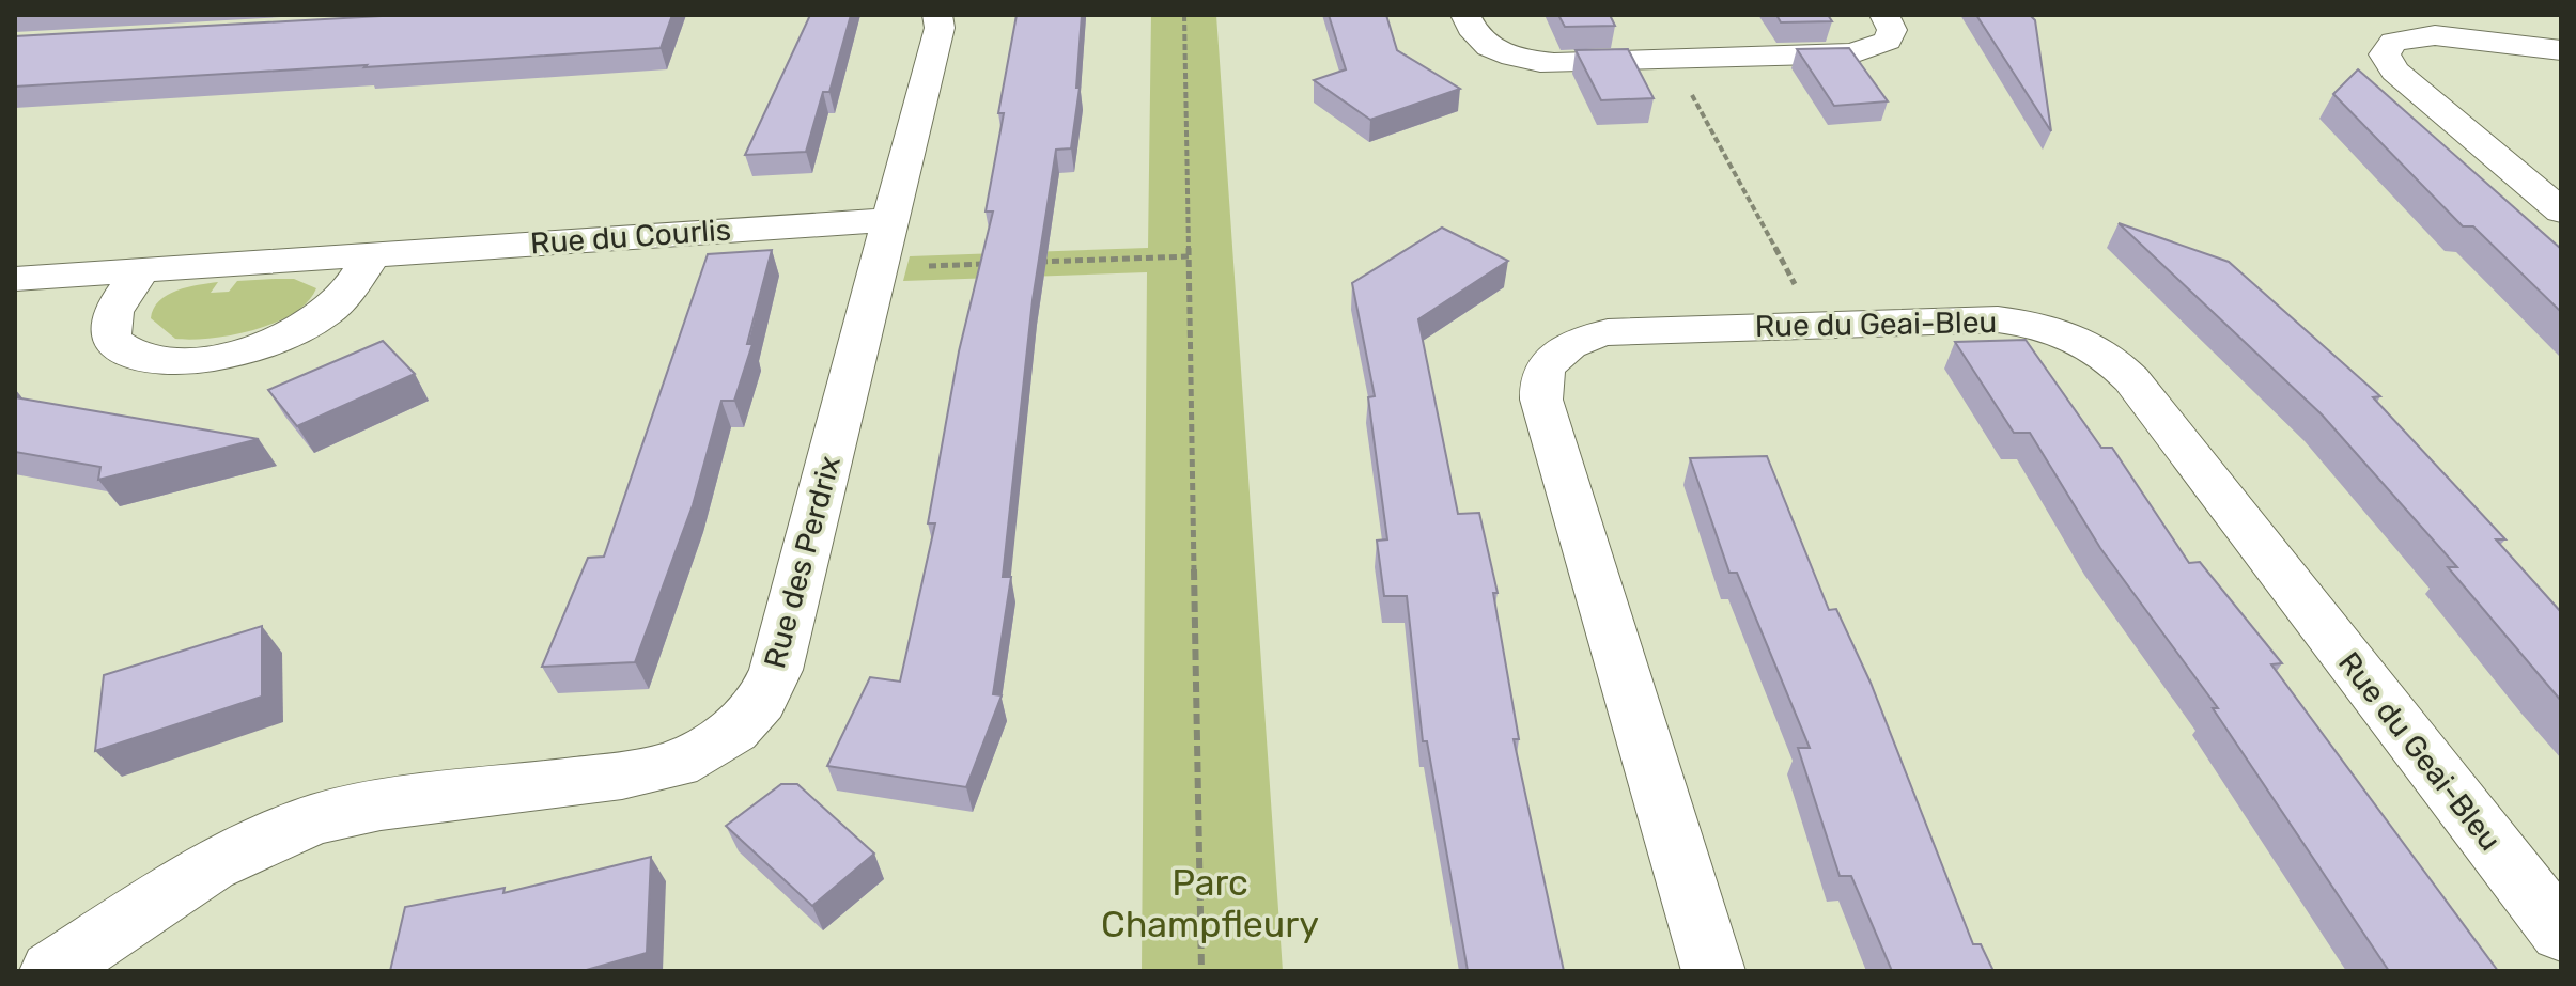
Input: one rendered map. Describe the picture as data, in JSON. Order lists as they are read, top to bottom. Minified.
{"streets":{"street":["Rue du Courlis","Rue du Geai-Bleu","Rue des Perdrix"]},"crossings":[["Rue du Courlis","Rue des Perdrix"]],"parks":["Parc Champfleury"]}
